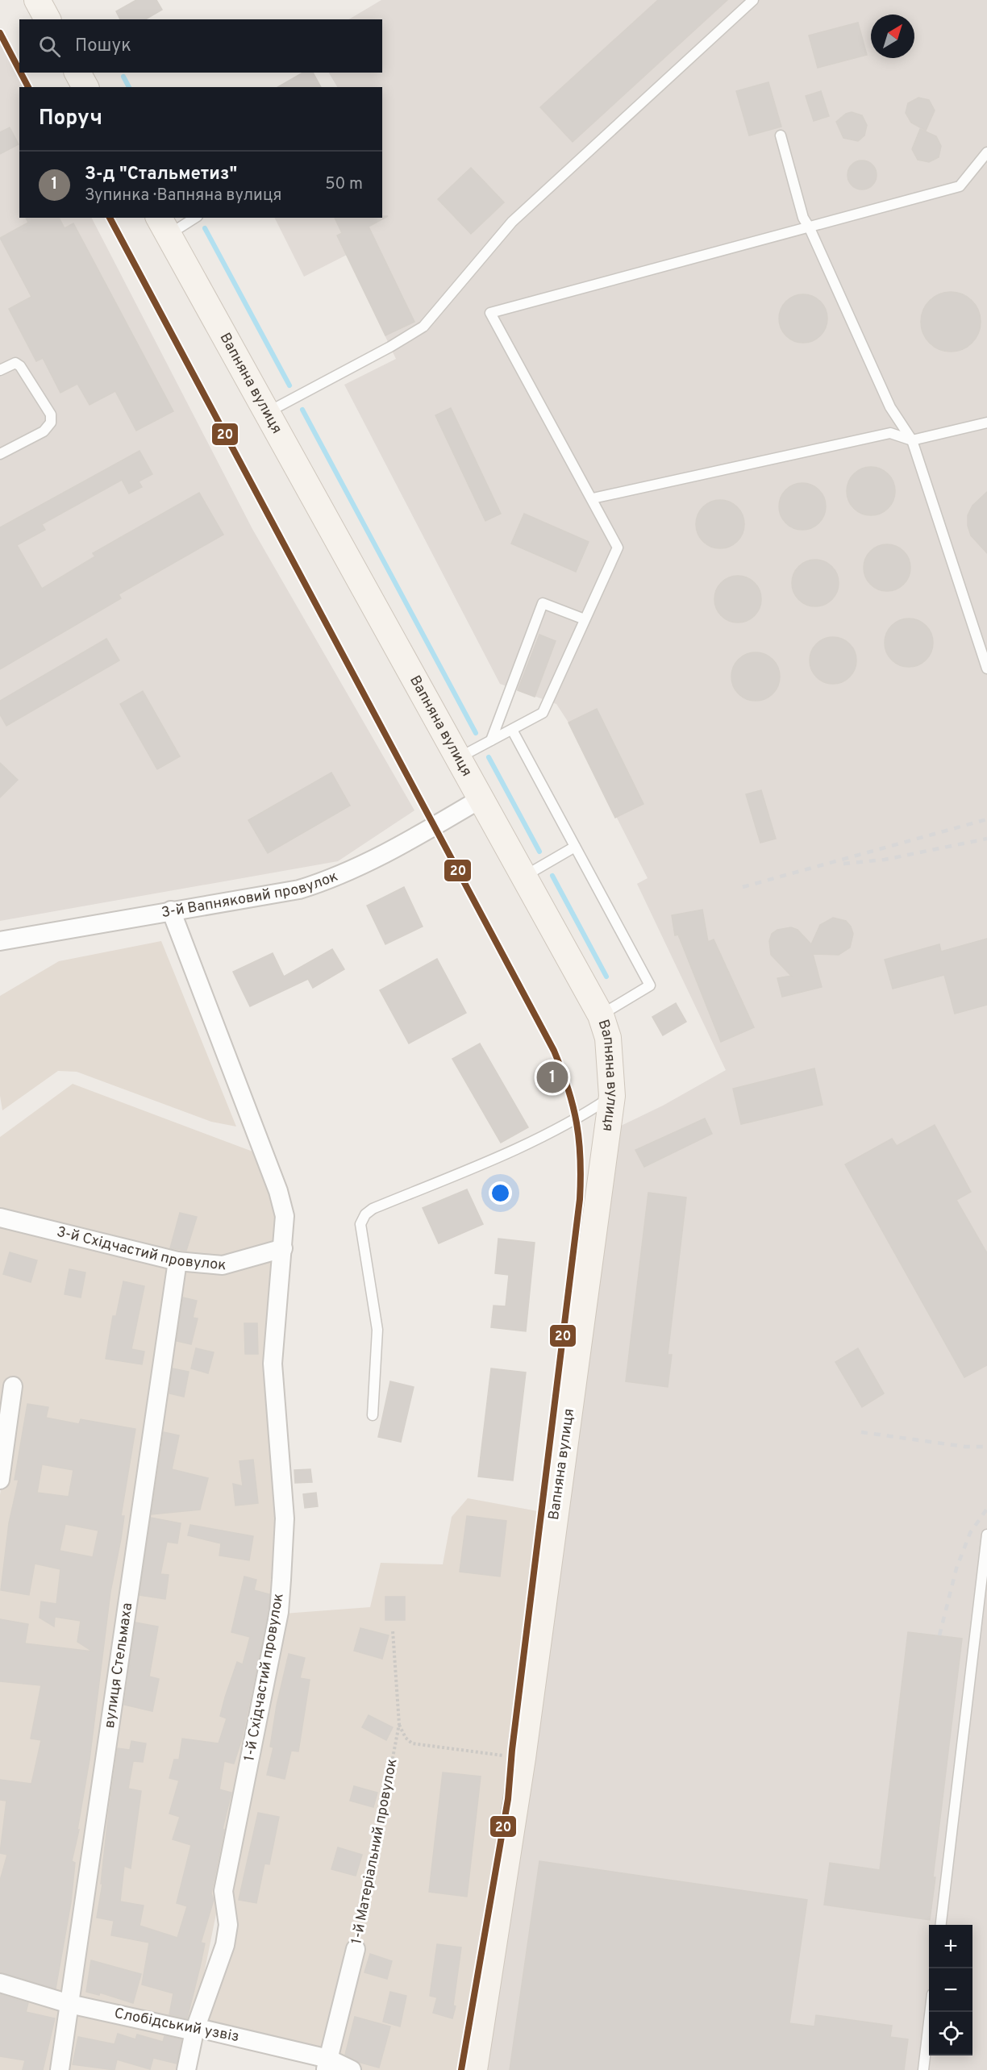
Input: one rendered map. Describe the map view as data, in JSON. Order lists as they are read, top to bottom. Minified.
{"streets":{"street":["Вапняна вулиця","3-й Вапняковий провулок","3-й Східчастий провулок","вулиця Стельмаха","1-й Східчастий провулок","1-й Матеріальний провулок","Слобідський узвіз"]},"crossings":[["Вапняна вулиця","3-й Вапняковий провулок"],["3-й Вапняковий провулок","1-й Східчастий провулок"],["3-й Східчастий провулок","вулиця Стельмаха"],["3-й Східчастий провулок","1-й Східчастий провулок"],["вулиця Стельмаха","Слобідський узвіз"],["1-й Східчастий провулок","Слобідський узвіз"],["1-й Матеріальний провулок","Слобідський узвіз"]],"lines":["transit line 20"],"north":"top right","page":{"search":"Пошук","heading":"Поруч","list":[{"mark":"1","name":"З-д \"Стальметиз\"","note":"Зупинка · Вапняна вулиця","value":"50 m"}],"pins":"1","map_buttons":["+","−"]}}
